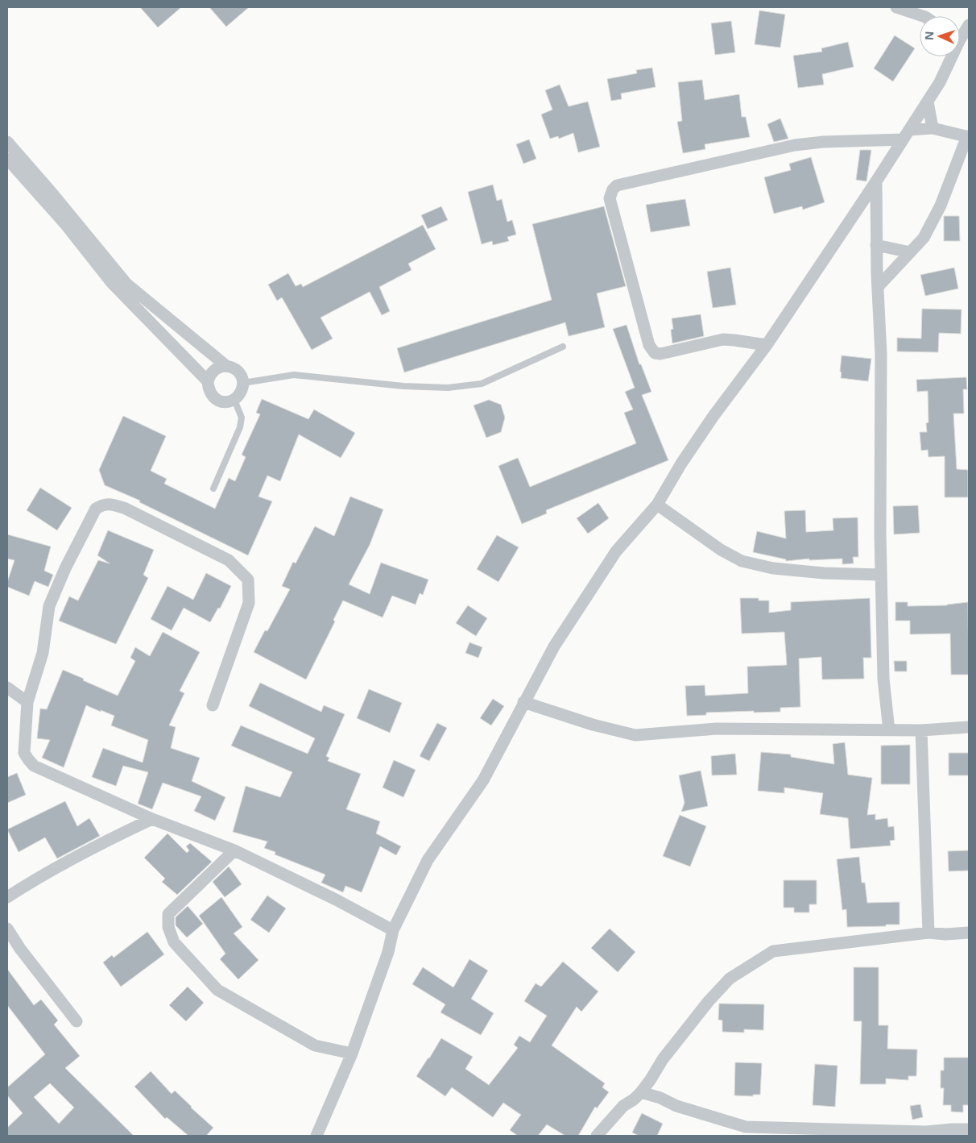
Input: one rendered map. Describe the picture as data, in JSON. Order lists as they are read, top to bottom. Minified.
{"north":"left"}
